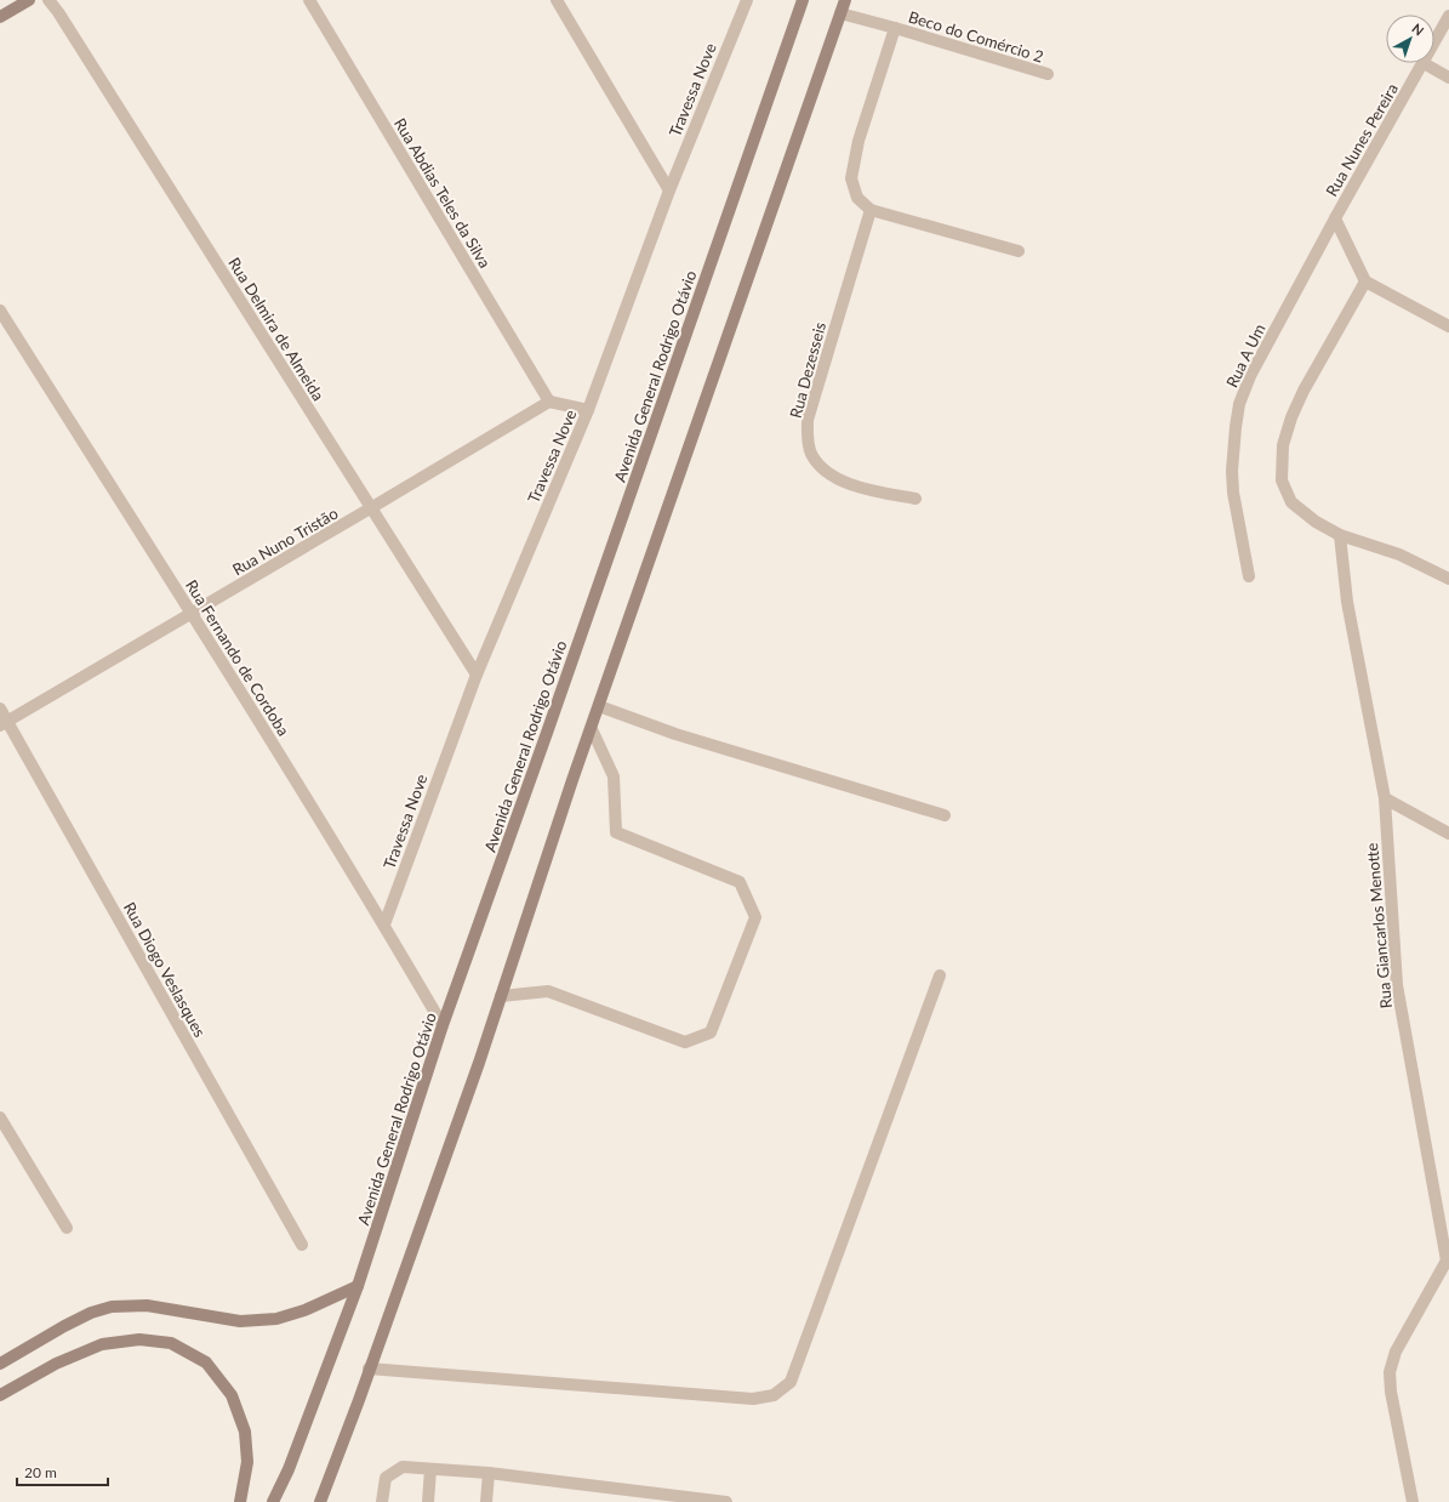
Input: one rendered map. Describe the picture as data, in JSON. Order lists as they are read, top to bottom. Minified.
{"streets":{"main road":["Avenida General Rodrigo Otávio"],"street":["Beco do Comércio 2","Travessa Nove","Rua Nunes Pereira","Rua Abdias Teles da Silva","Rua Delmira de Almeida","Rua A Um","Rua Dezesseis","Rua Nuno Tristão","Rua Fernando de Cordoba","Rua Giancarlos Menotte","Rua Diogo Veslasques"]},"crossings":[["Travessa Nove","Rua Delmira de Almeida"],["Travessa Nove","Rua Fernando de Cordoba"],["Rua Nunes Pereira","Rua A Um"],["Rua Abdias Teles da Silva","Rua Nuno Tristão"],["Rua Delmira de Almeida","Rua Nuno Tristão"],["Avenida General Rodrigo Otávio","Rua Fernando de Cordoba"],["Rua Nuno Tristão","Rua Fernando de Cordoba"],["Rua Nuno Tristão","Rua Diogo Veslasques"]],"scale_bar":"20 m","north":"top right"}
